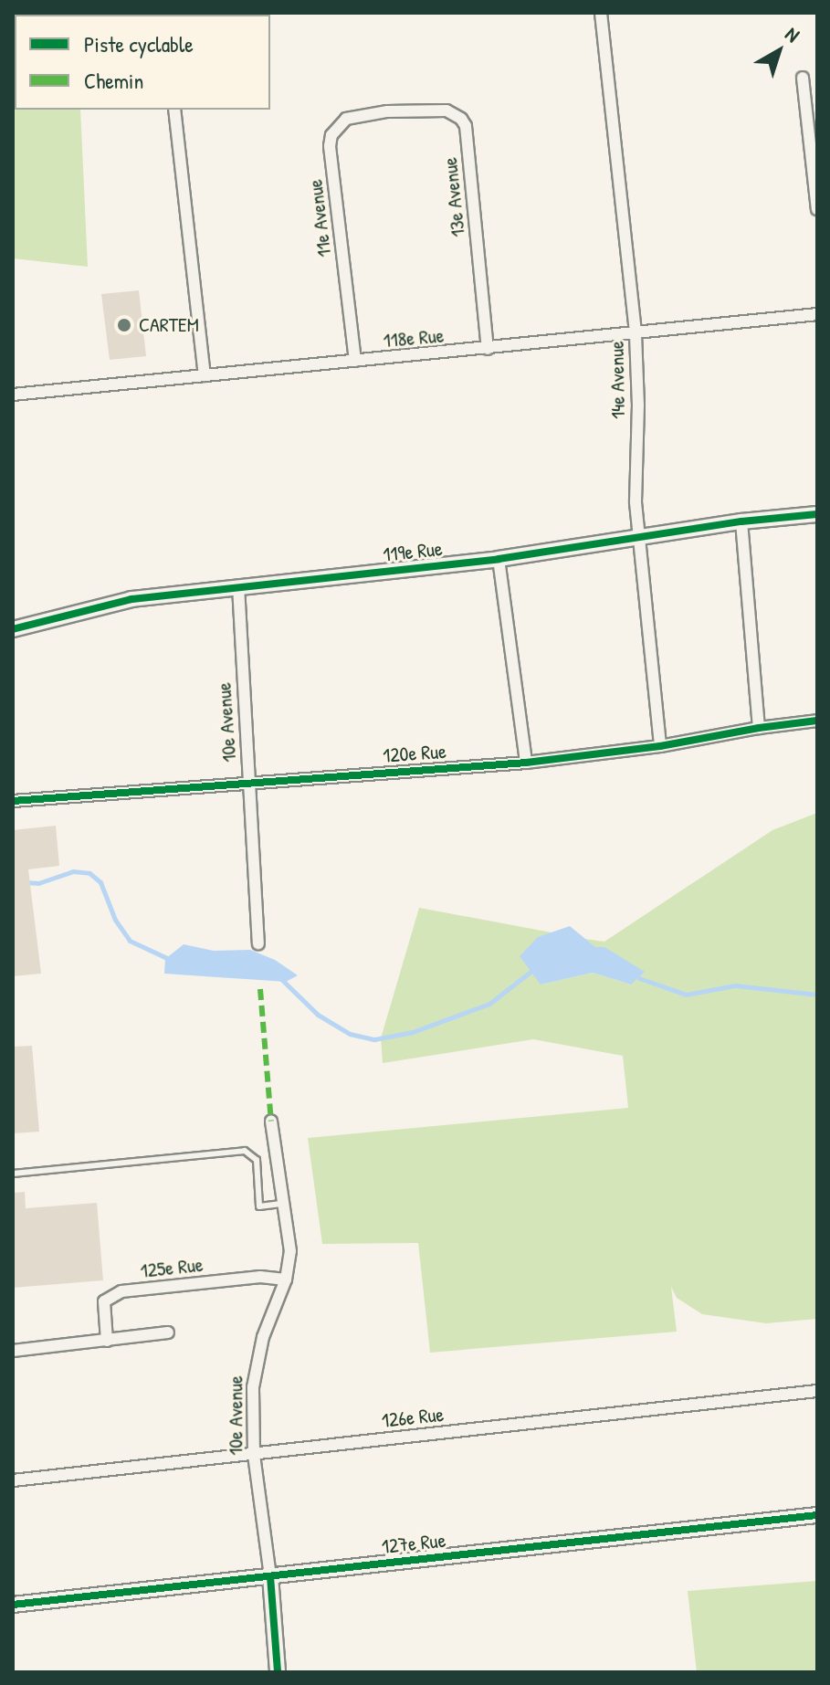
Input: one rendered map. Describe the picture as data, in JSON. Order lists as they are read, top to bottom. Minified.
{"streets":{"street":["13e Avenue","11e Avenue","118e Rue","14e Avenue","119e Rue","10e Avenue","120e Rue","125e Rue","126e Rue","127e Rue"]},"crossings":[["13e Avenue","11e Avenue"],["13e Avenue","118e Rue"],["11e Avenue","118e Rue"],["118e Rue","14e Avenue"],["14e Avenue","119e Rue"],["14e Avenue","120e Rue"],["119e Rue","10e Avenue"],["10e Avenue","120e Rue"],["10e Avenue","125e Rue"],["10e Avenue","126e Rue"],["10e Avenue","127e Rue"]],"places":["CARTEM"],"legend":["Piste cyclable","Chemin"],"north":"top right"}
